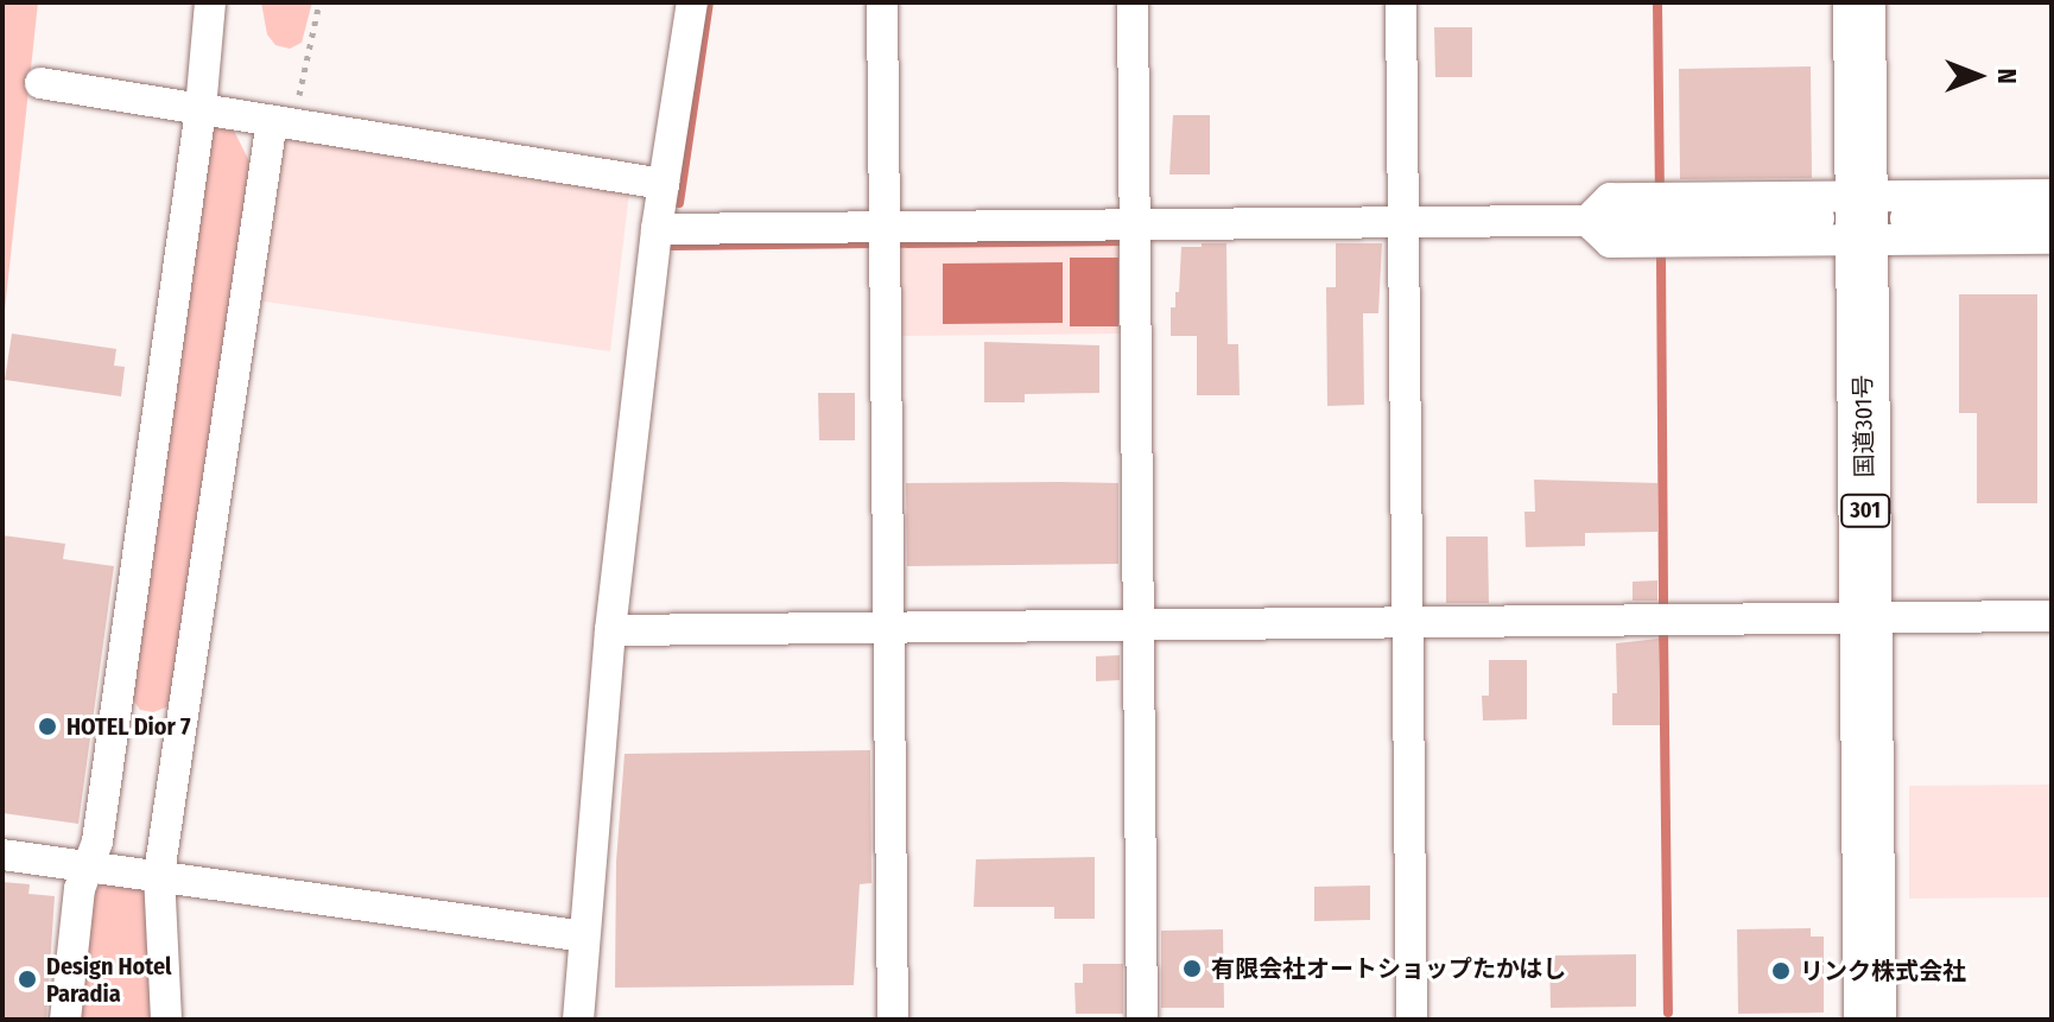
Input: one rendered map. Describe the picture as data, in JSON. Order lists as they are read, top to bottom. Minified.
{"streets":{"highway":["国道301号","301"]},"places":["HOTEL Dior 7","有限会社オートショップたかはし","リンク株式会社","Design Hotel Paradia"],"north":"right"}
